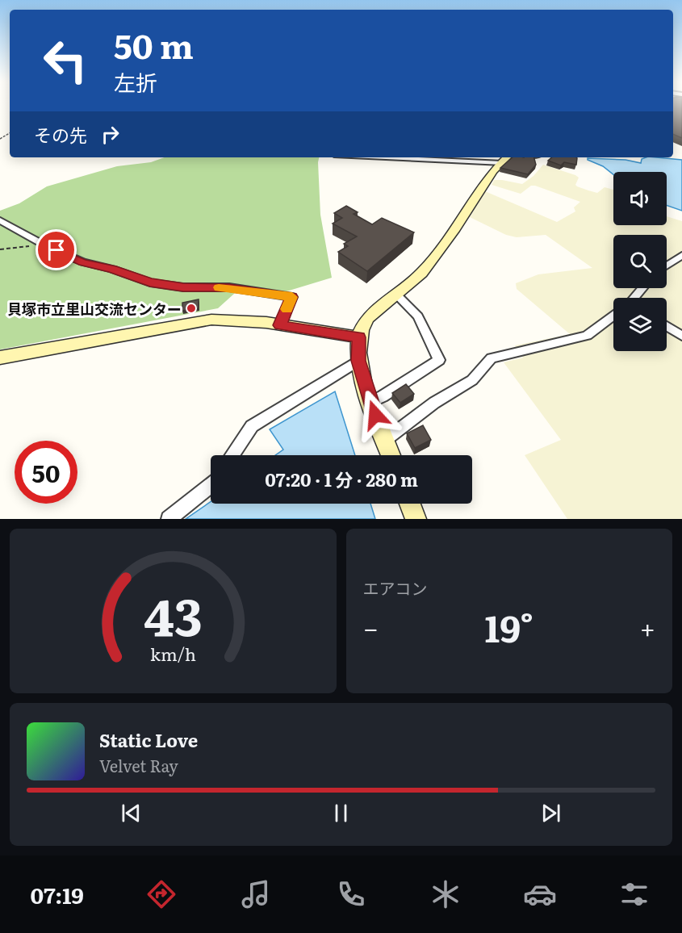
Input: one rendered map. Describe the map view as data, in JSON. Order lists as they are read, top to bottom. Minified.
{"places":["貝塚市立里山交流センター"],"page":{"turn":["50 m","左折"],"then":"その先","limit":"50","trip":"07:20 · 1 分 · 280 m","tile":"エアコン","heat":["−","19°","+"],"song":["Static Love","Velvet Ray"],"tabs":"07:19","gauge":["43","km/h"]}}
